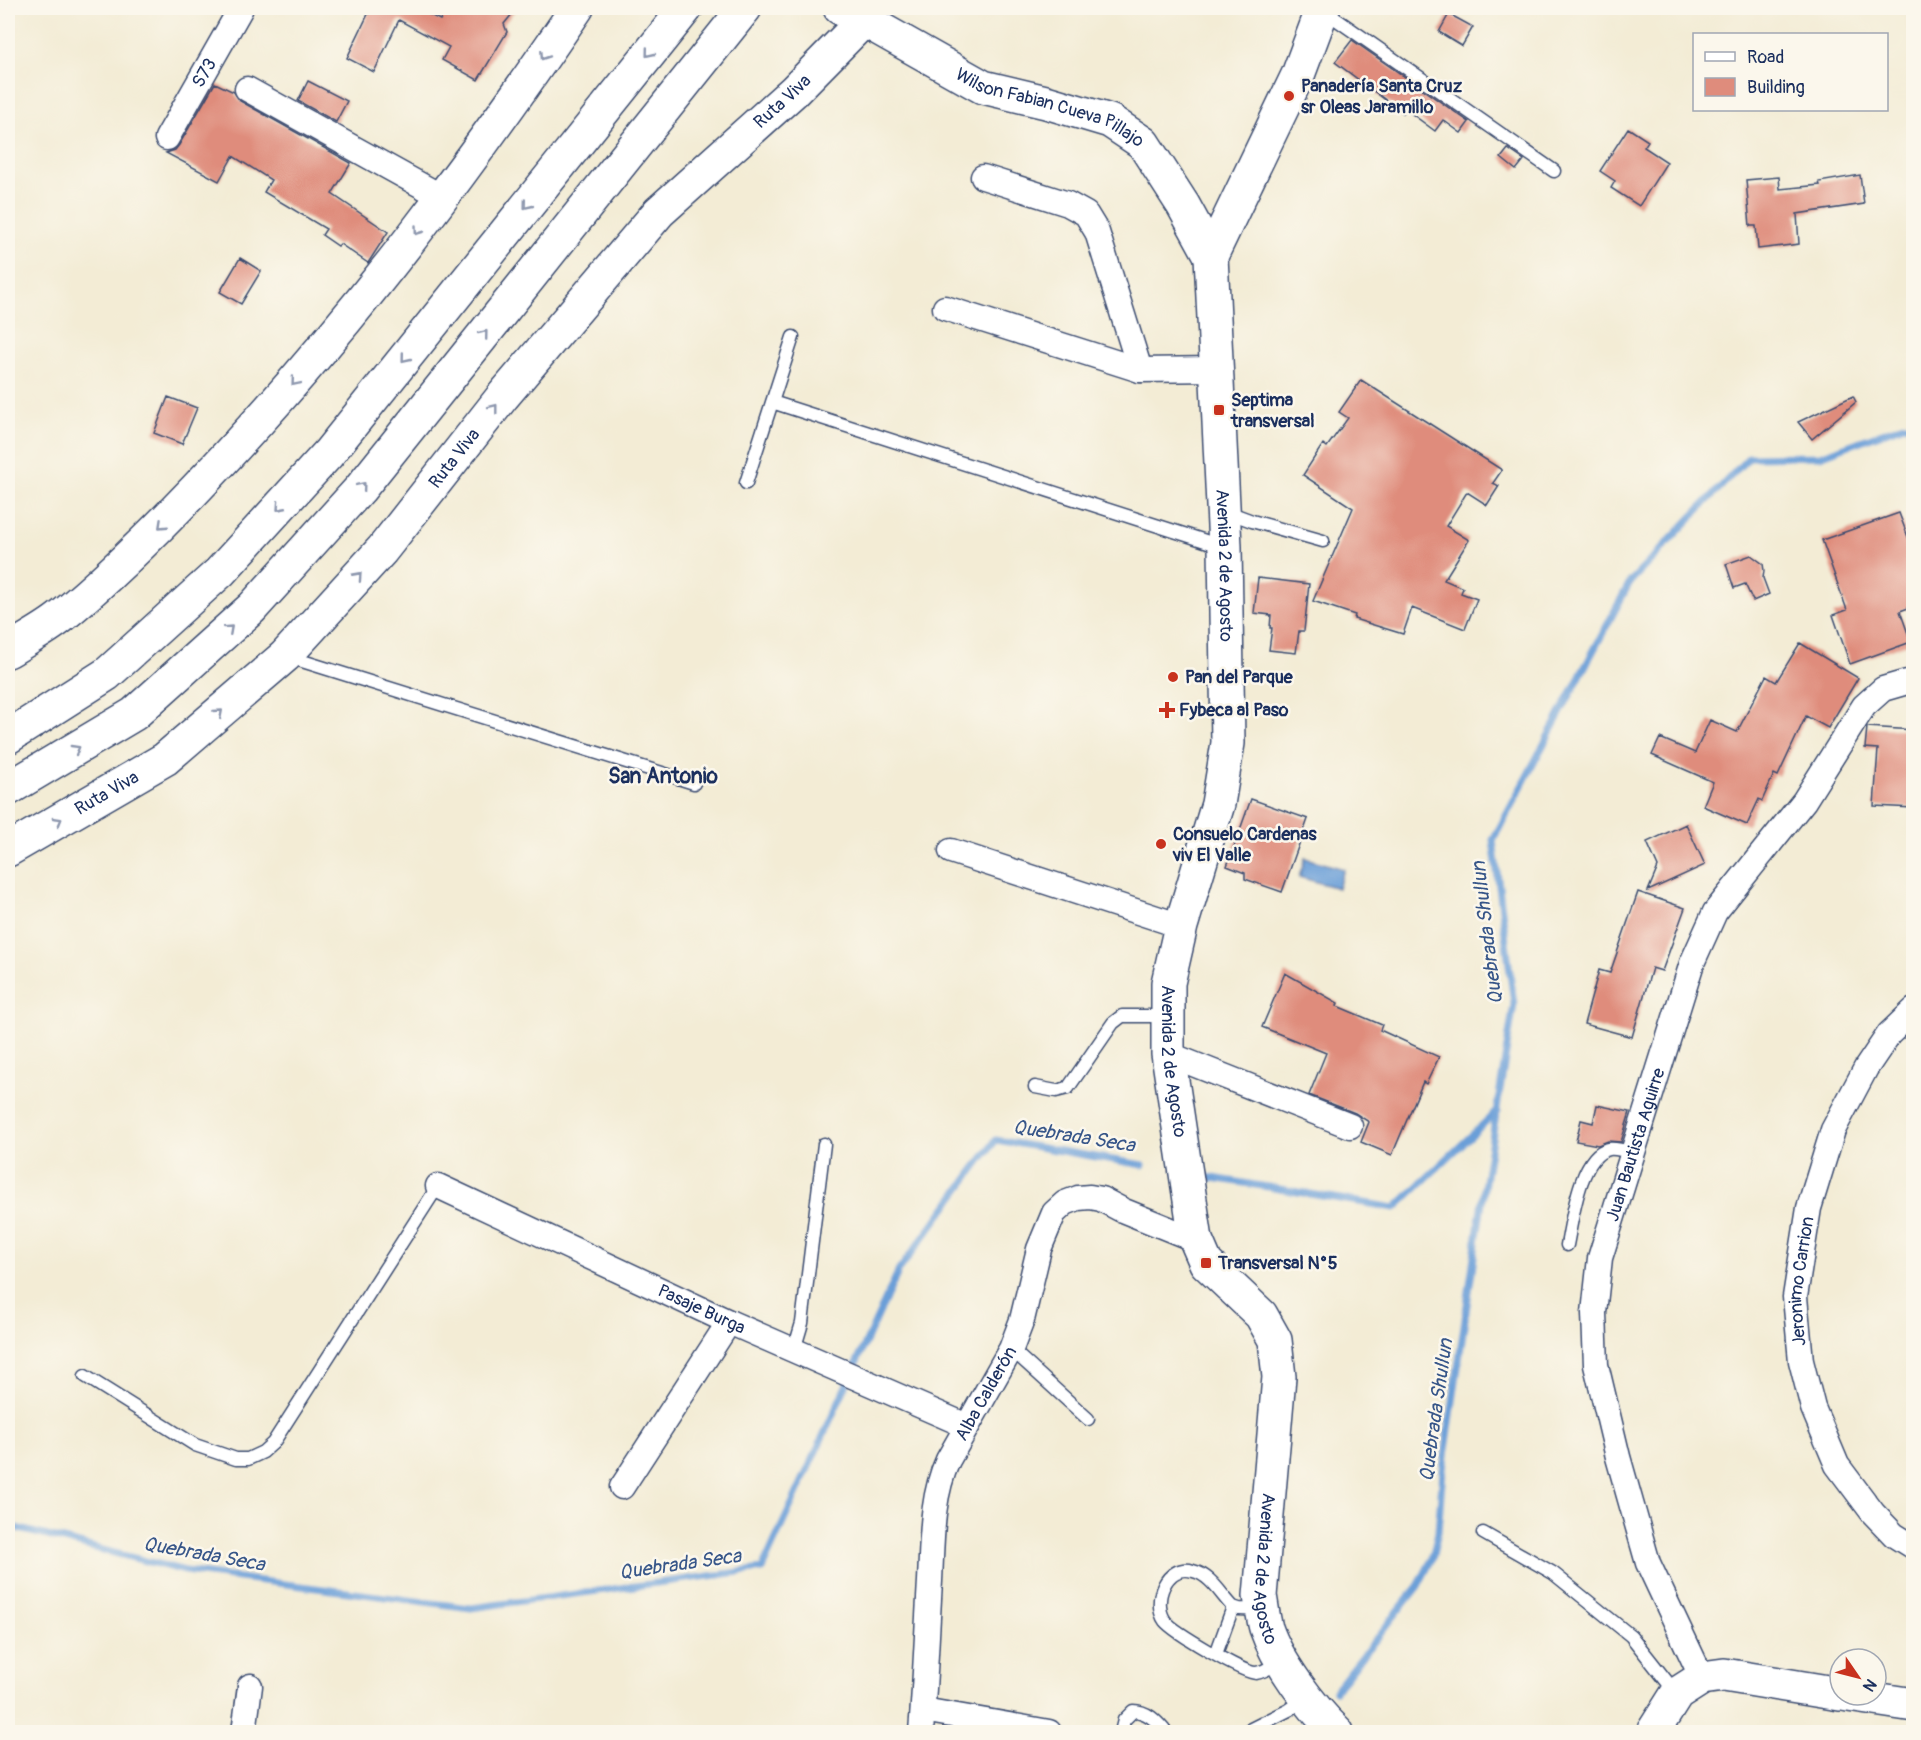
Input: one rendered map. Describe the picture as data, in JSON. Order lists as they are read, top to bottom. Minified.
{"streets":{"main road":["Ruta Viva","Wilson Fabian Cueva Pillajo","Avenida 2 de Agosto"],"street":["S73","Juan Bautista Aguirre","Jeronimo Carrion","Pasaje Burga","Alba Calderón"]},"crossings":[["Ruta Viva","Wilson Fabian Cueva Pillajo"],["Wilson Fabian Cueva Pillajo","Avenida 2 de Agosto"],["Avenida 2 de Agosto","Alba Calderón"],["Pasaje Burga","Alba Calderón"]],"districts":["San Antonio"],"water":["Quebrada Shullun","Quebrada Seca"],"places":{"other":["Panadería Santa Cruz sr Oleas Jaramillo","Pan del Parque","Consuelo Cardenas viv El Valle"],"transit":["Septima transversal","Transversal N°5"],"health":["Fybeca al Paso"]},"legend":["Road","Building"],"north":"bottom right"}
